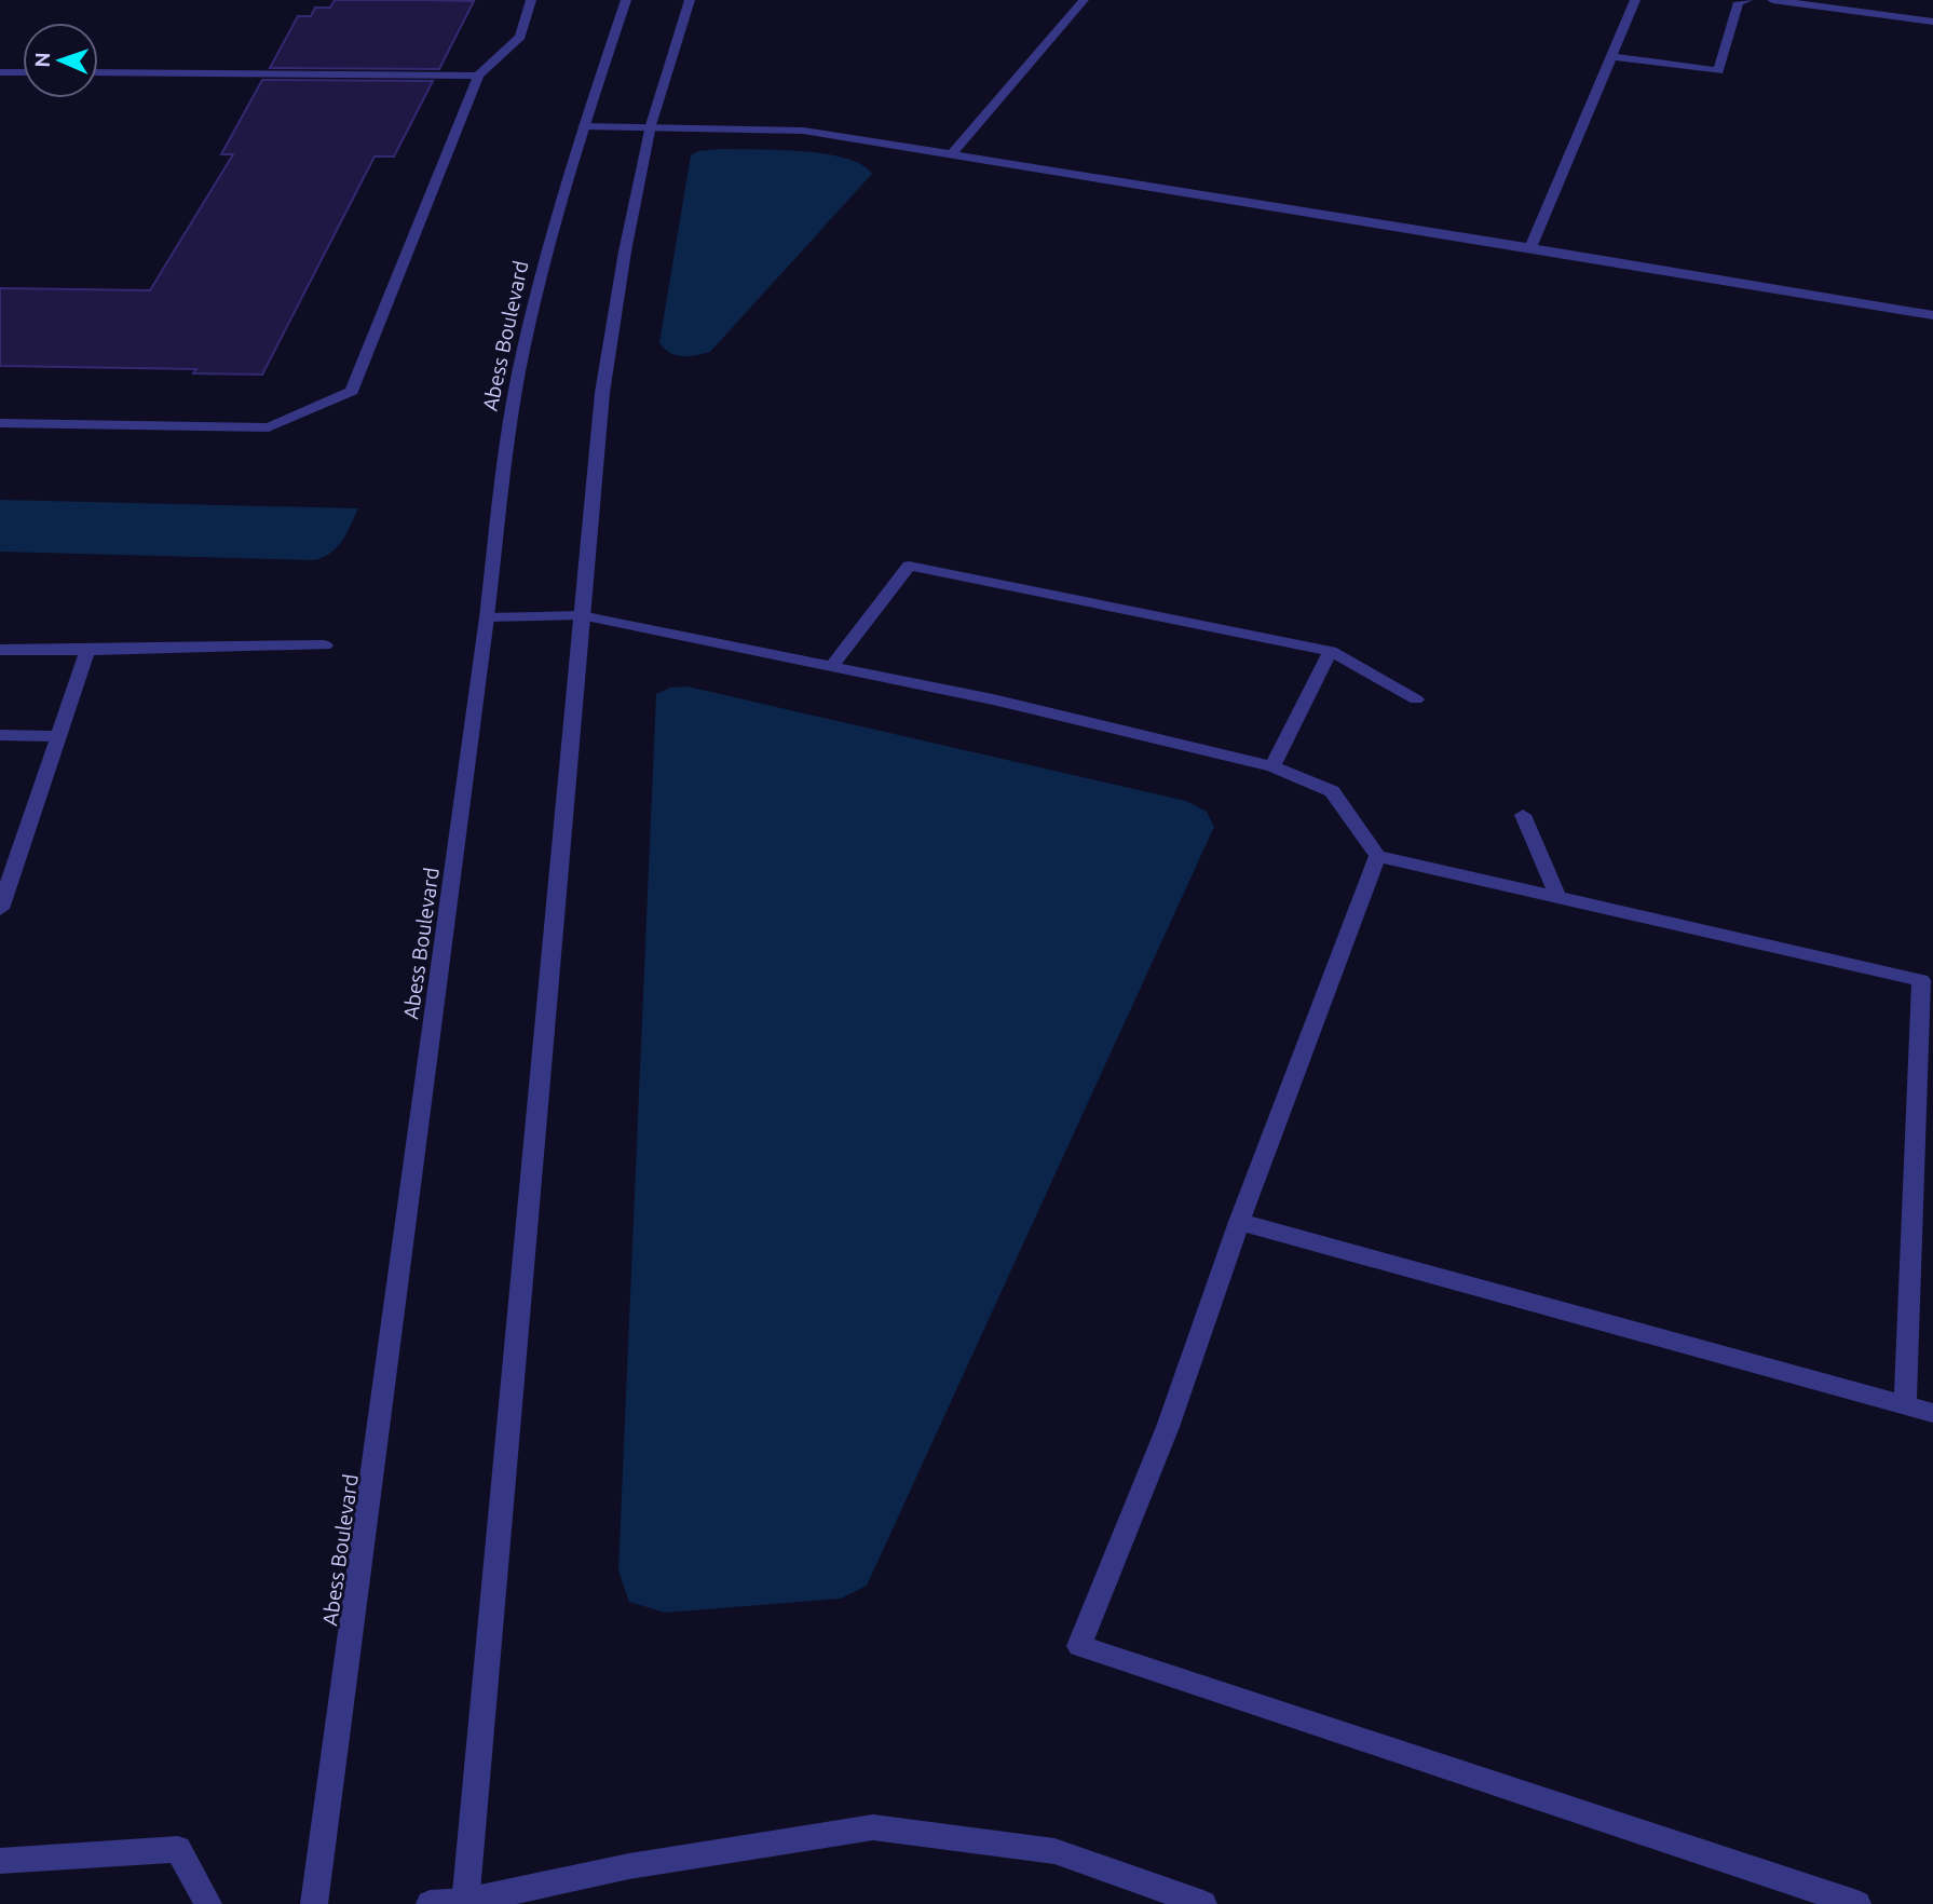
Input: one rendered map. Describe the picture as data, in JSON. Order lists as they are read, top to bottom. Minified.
{"streets":{"street":["Abess Boulevard"]},"north":"left"}
